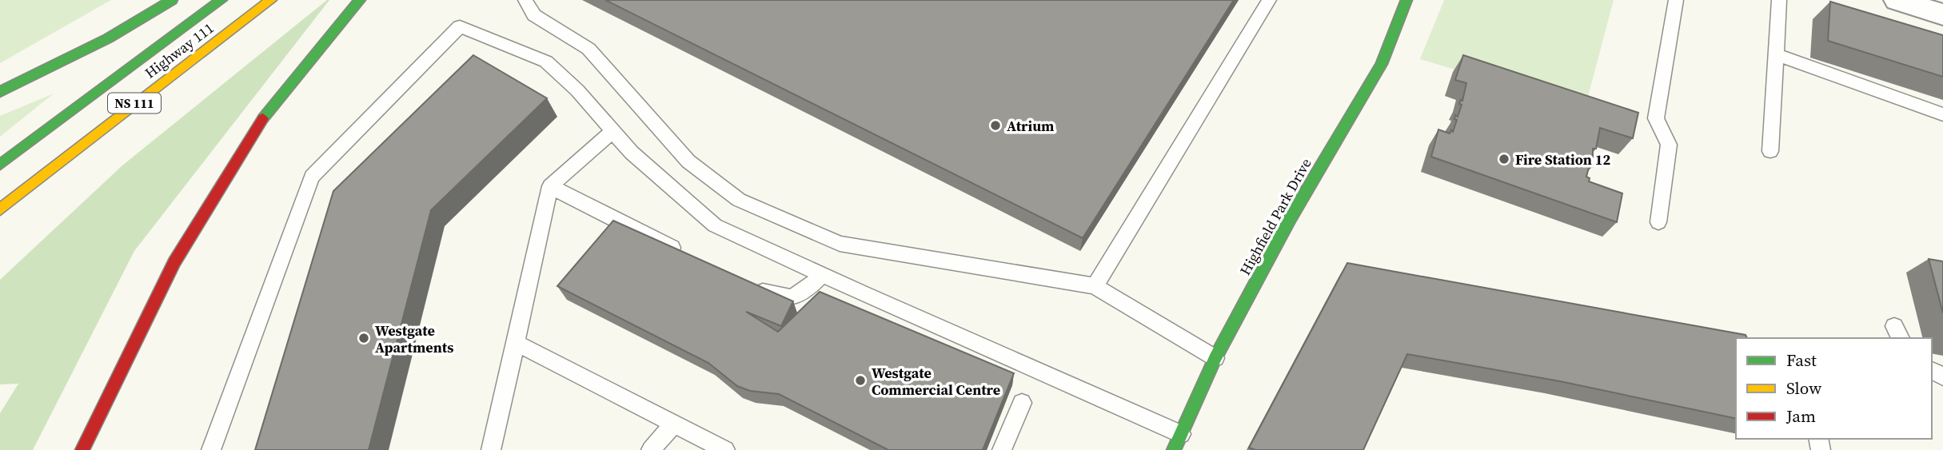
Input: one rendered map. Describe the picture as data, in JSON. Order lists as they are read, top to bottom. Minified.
{"streets":{"main road":["Highway 111","NS 111","Highfield Park Drive"]},"places":["Atrium","Fire Station 12","Westgate Apartments","Westgate Commercial Centre"],"legend":["Fast","Slow","Jam"]}
